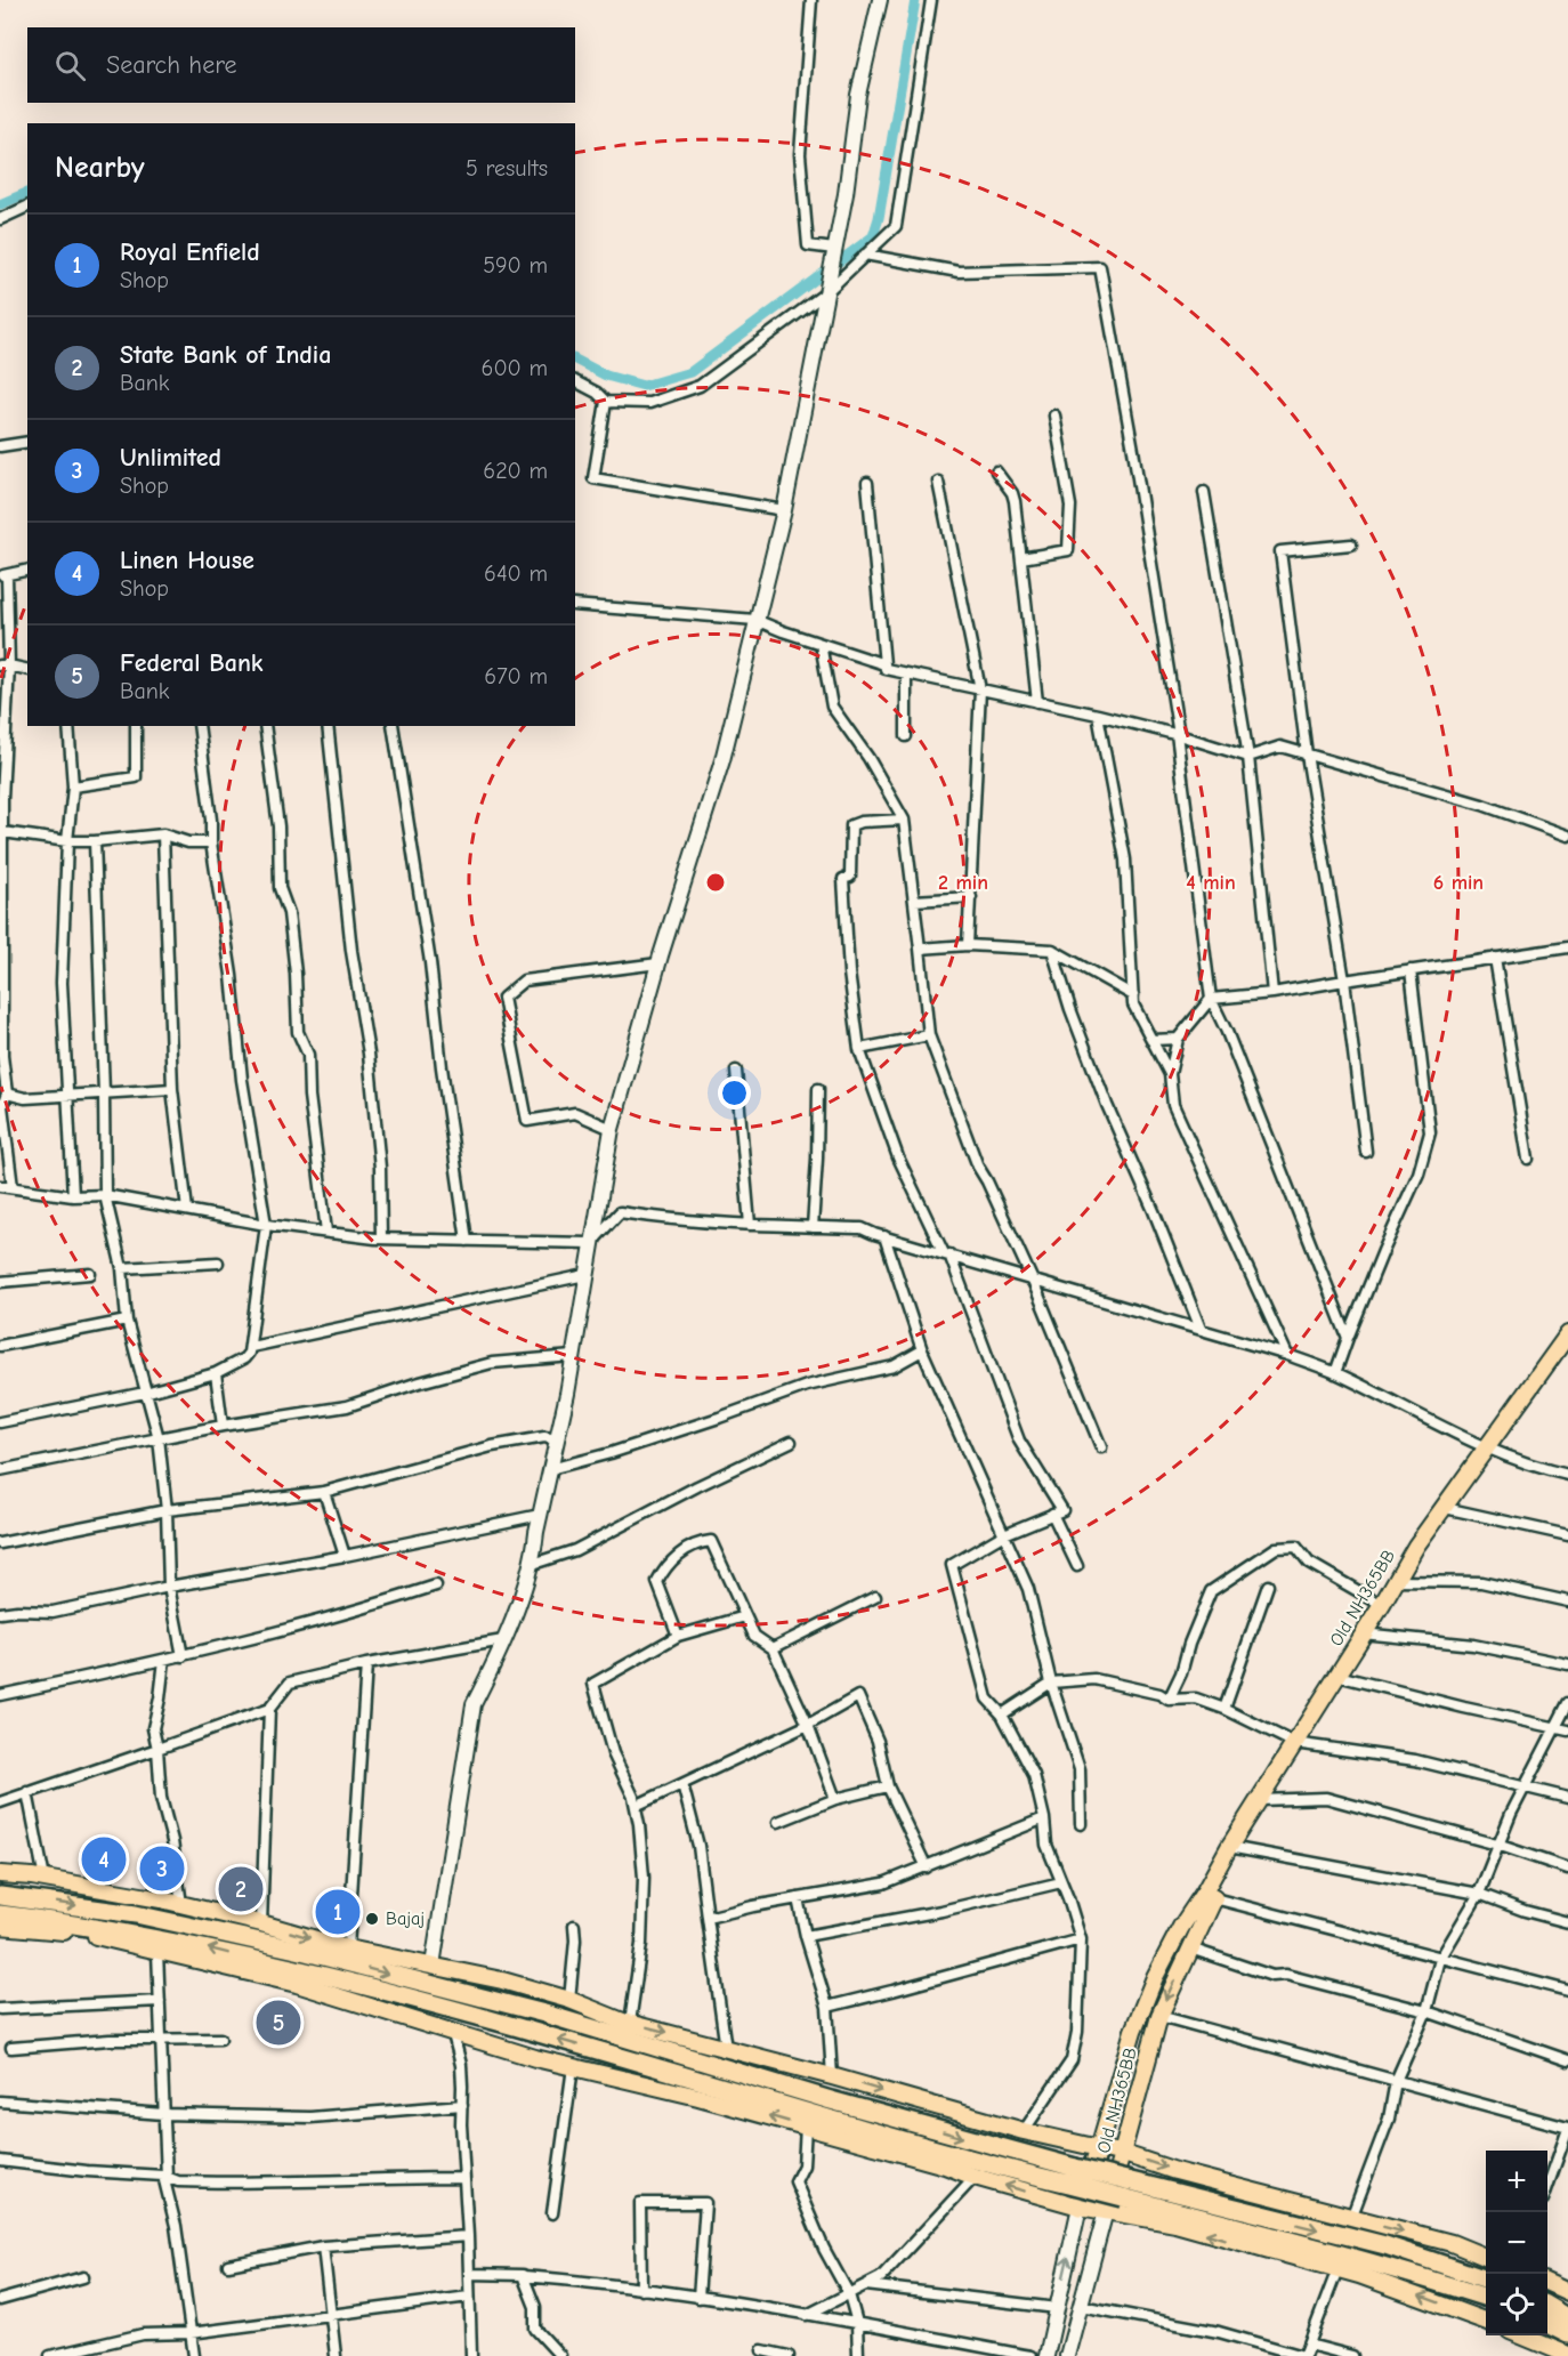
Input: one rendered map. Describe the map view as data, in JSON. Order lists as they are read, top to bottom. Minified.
{"streets":{"main road":["Old NH365BB"]},"places":["Bajaj"],"page":{"search":"Search here","heading":["Nearby","5 results"],"list":[{"mark":"1","name":"Royal Enfield","note":"Shop","value":"590 m"},{"mark":"2","name":"State Bank of India","note":"Bank","value":"600 m"},{"mark":"3","name":"Unlimited","note":"Shop","value":"620 m"},{"mark":"4","name":"Linen House","note":"Shop","value":"640 m"},{"mark":"5","name":"Federal Bank","note":"Bank","value":"670 m"}],"pins":["4","3","2","1","5"],"map_buttons":["+","−"]},"rings":["2 min","4 min","6 min"]}
